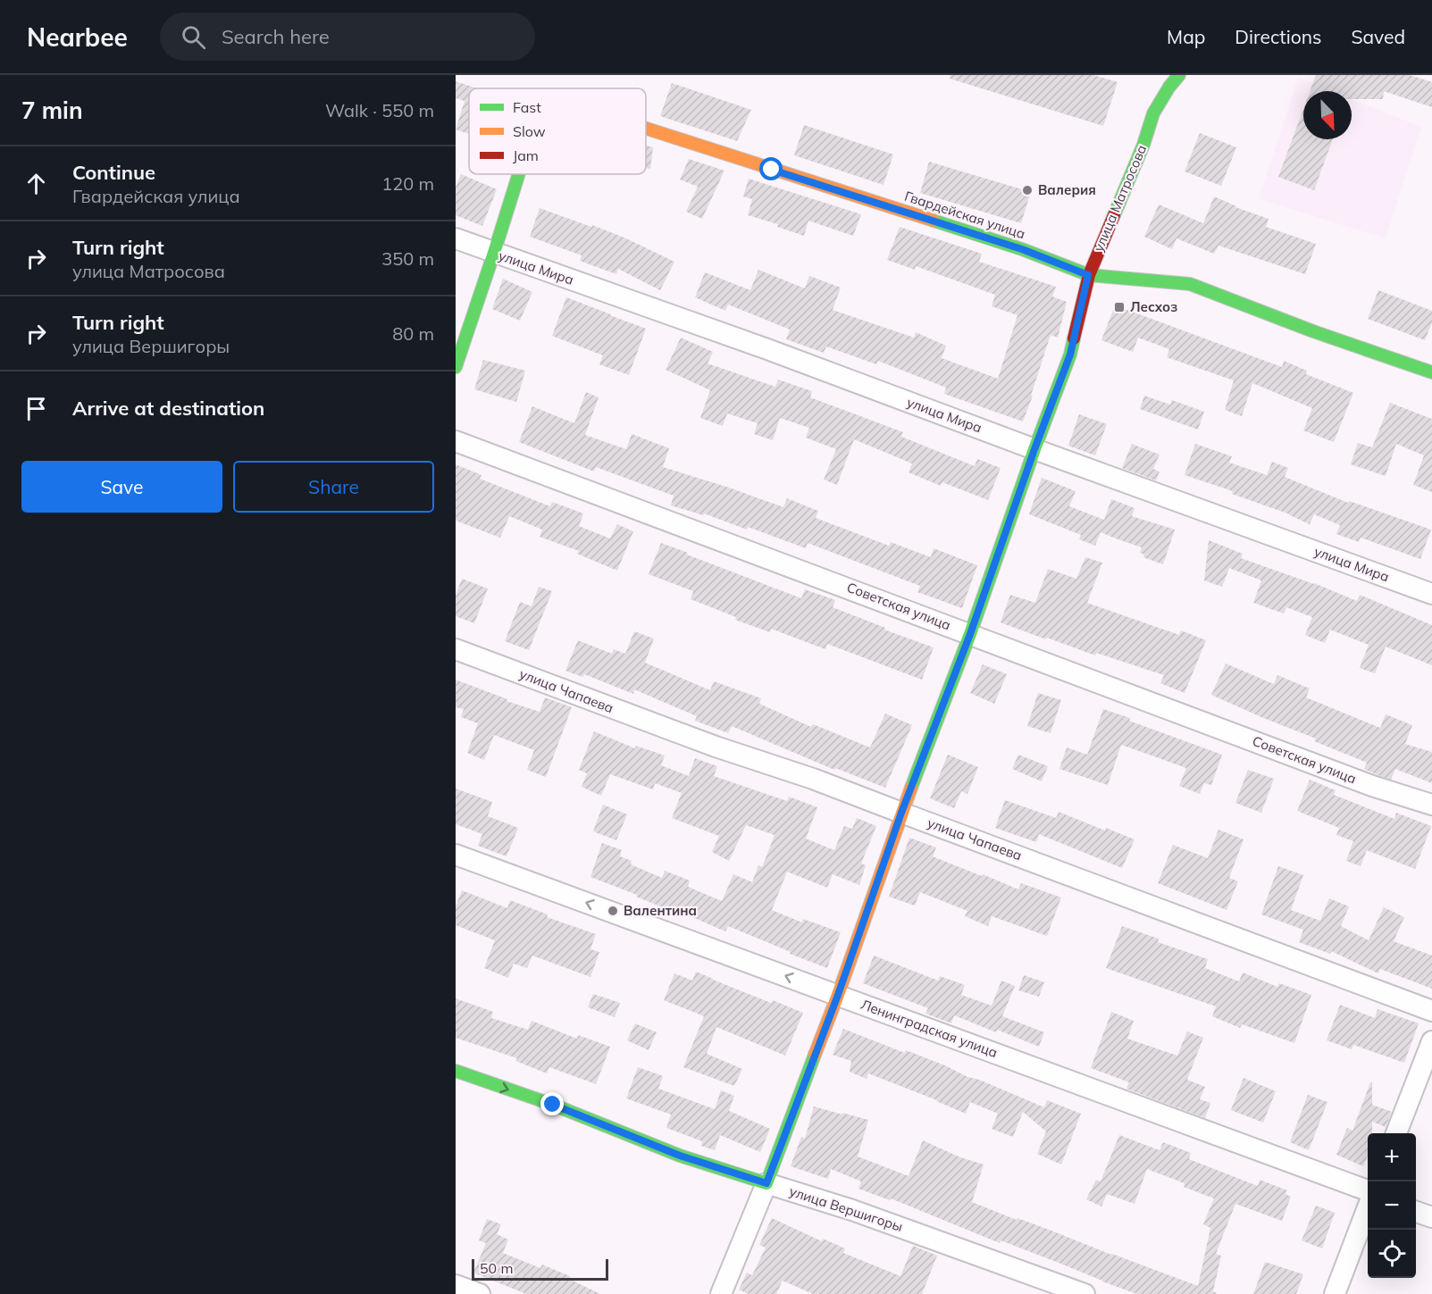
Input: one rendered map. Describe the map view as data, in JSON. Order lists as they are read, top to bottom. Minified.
{"streets":{"street":["улица Матросова","Гвардейская улица","улица Мира","Советская улица","улица Чапаева","Ленинградская улица","улица Вершигоры"]},"crossings":[["улица Матросова","Гвардейская улица"],["улица Матросова","улица Мира"],["улица Матросова","Советская улица"],["улица Матросова","улица Чапаева"],["улица Матросова","Ленинградская улица"],["улица Матросова","улица Вершигоры"],["Гвардейская улица","улица Мира"]],"one_way":["Ленинградская улица","улица Вершигоры"],"places":{"other":["Валерия","Валентина"],"transit":["Лесхоз"]},"legend":["Fast","Slow","Jam"],"scale_bar":"50 m","north":"bottom right","page":{"header":"Nearbee","search":"Search here","nav":["Map","Directions","Saved"],"heading":["7 min","Walk · 550 m"],"list":[["Continue","Гвардейская улица","120 m"],["Turn right","улица Матросова","350 m"],["Turn right","улица Вершигоры","80 m"],"Arrive at destination"],"buttons":["Save","Share"],"map_buttons":["+","−"],"scale":"50 m"}}
